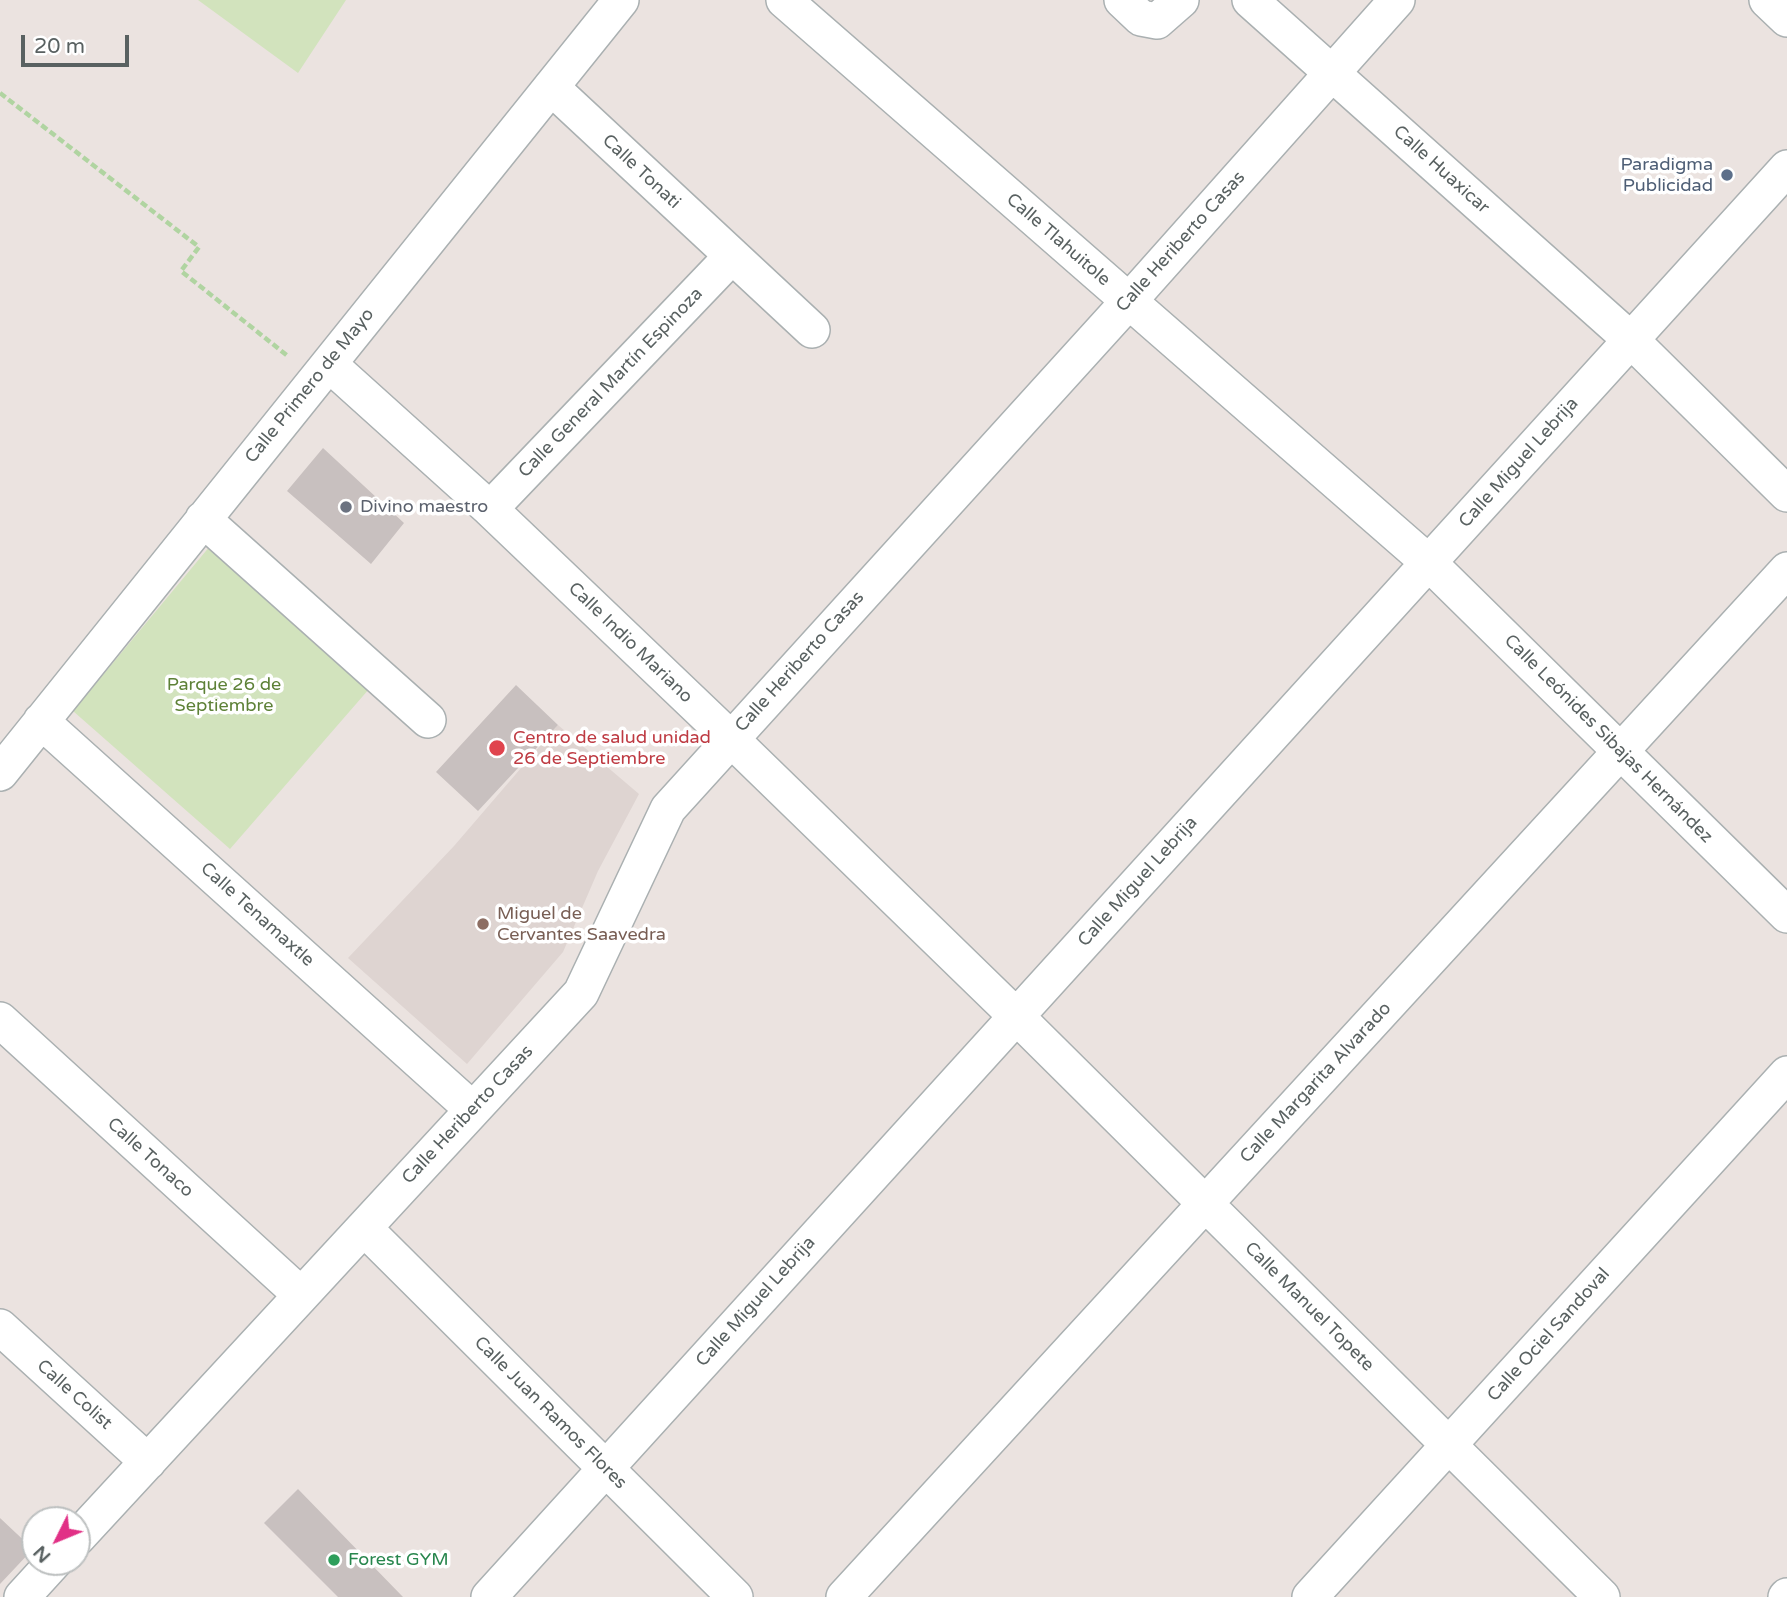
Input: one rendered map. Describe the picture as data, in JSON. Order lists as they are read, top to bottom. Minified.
{"streets":{"street":["Calle Huaxicar","Calle Tonati","Calle Tlahuitole","Calle Heriberto Casas","Calle General Martín Espinoza","Calle Primero de Mayo","Calle Miguel Lebrija","Calle Indio Mariano","Calle Leónides Sibajas Hernández","Calle Tenamaxtle","Calle Margarita Alvarado","Calle Tonaco","Calle Manuel Topete","Calle Ociel Sandoval","Calle Colist","Calle Juan Ramos Flores"]},"crossings":[["Calle Huaxicar","Calle Heriberto Casas"],["Calle Huaxicar","Calle Miguel Lebrija"],["Calle Tonati","Calle General Martín Espinoza"],["Calle Tonati","Calle Primero de Mayo"],["Calle Tlahuitole","Calle Heriberto Casas"],["Calle Tlahuitole","Calle Miguel Lebrija"],["Calle Tlahuitole","Calle Leónides Sibajas Hernández"],["Calle Heriberto Casas","Calle Indio Mariano"],["Calle Heriberto Casas","Calle Tenamaxtle"],["Calle Heriberto Casas","Calle Tonaco"],["Calle Heriberto Casas","Calle Colist"],["Calle Heriberto Casas","Calle Juan Ramos Flores"],["Calle General Martín Espinoza","Calle Indio Mariano"],["Calle Primero de Mayo","Calle Indio Mariano"],["Calle Primero de Mayo","Calle Tenamaxtle"],["Calle Miguel Lebrija","Calle Indio Mariano"],["Calle Miguel Lebrija","Calle Leónides Sibajas Hernández"],["Calle Miguel Lebrija","Calle Manuel Topete"],["Calle Miguel Lebrija","Calle Juan Ramos Flores"],["Calle Indio Mariano","Calle Manuel Topete"],["Calle Leónides Sibajas Hernández","Calle Margarita Alvarado"],["Calle Margarita Alvarado","Calle Manuel Topete"],["Calle Manuel Topete","Calle Ociel Sandoval"]],"parks":["Parque 26 de Septiembre"],"places":["Paradigma Publicidad","Divino maestro","Centro de salud unidad 26 de Septiembre","Miguel de Cervantes Saavedra","Forest GYM"],"scale_bar":"20 m","north":"bottom left"}
